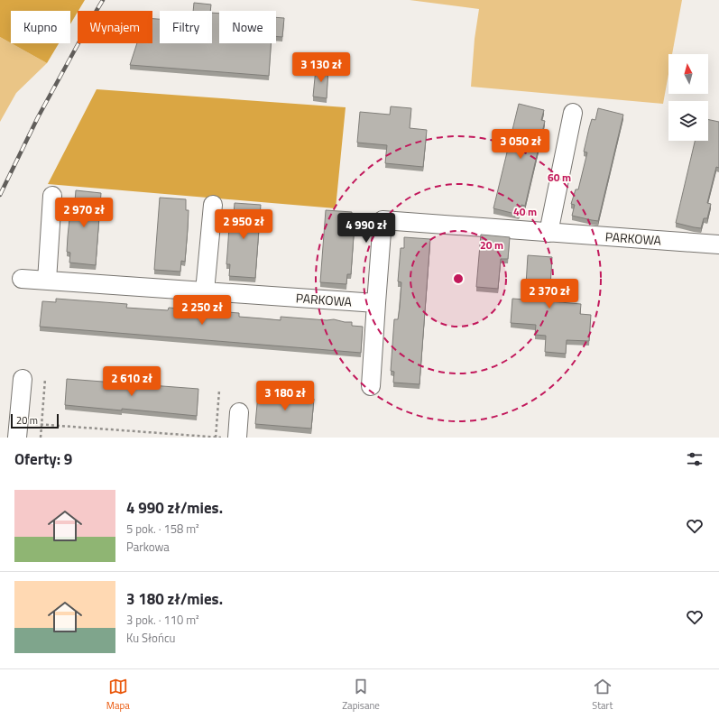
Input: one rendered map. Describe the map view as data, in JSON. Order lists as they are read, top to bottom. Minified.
{"streets":{"street":["PARKOWA"]},"scale_bar":"20 m","north":"top","page":{"chip":["Kupno","Wynajem","Filtry","Nowe"],"price":["3 130 zł","3 050 zł","2 970 zł","2 950 zł","4 990 zł","2 370 zł","2 250 zł","2 610 zł","3 180 zł"],"scale":"20 m","heading":"Oferty: 9","list":[{"name":"4 990 zł/mies.","note":"5 pok. · 158 m² · Parkowa"},{"name":"3 180 zł/mies.","note":"3 pok. · 110 m² · Ku Słońcu"}],"tabs":["Mapa","Zapisane","Start"]},"rings":["60 m","40 m","20 m"]}
